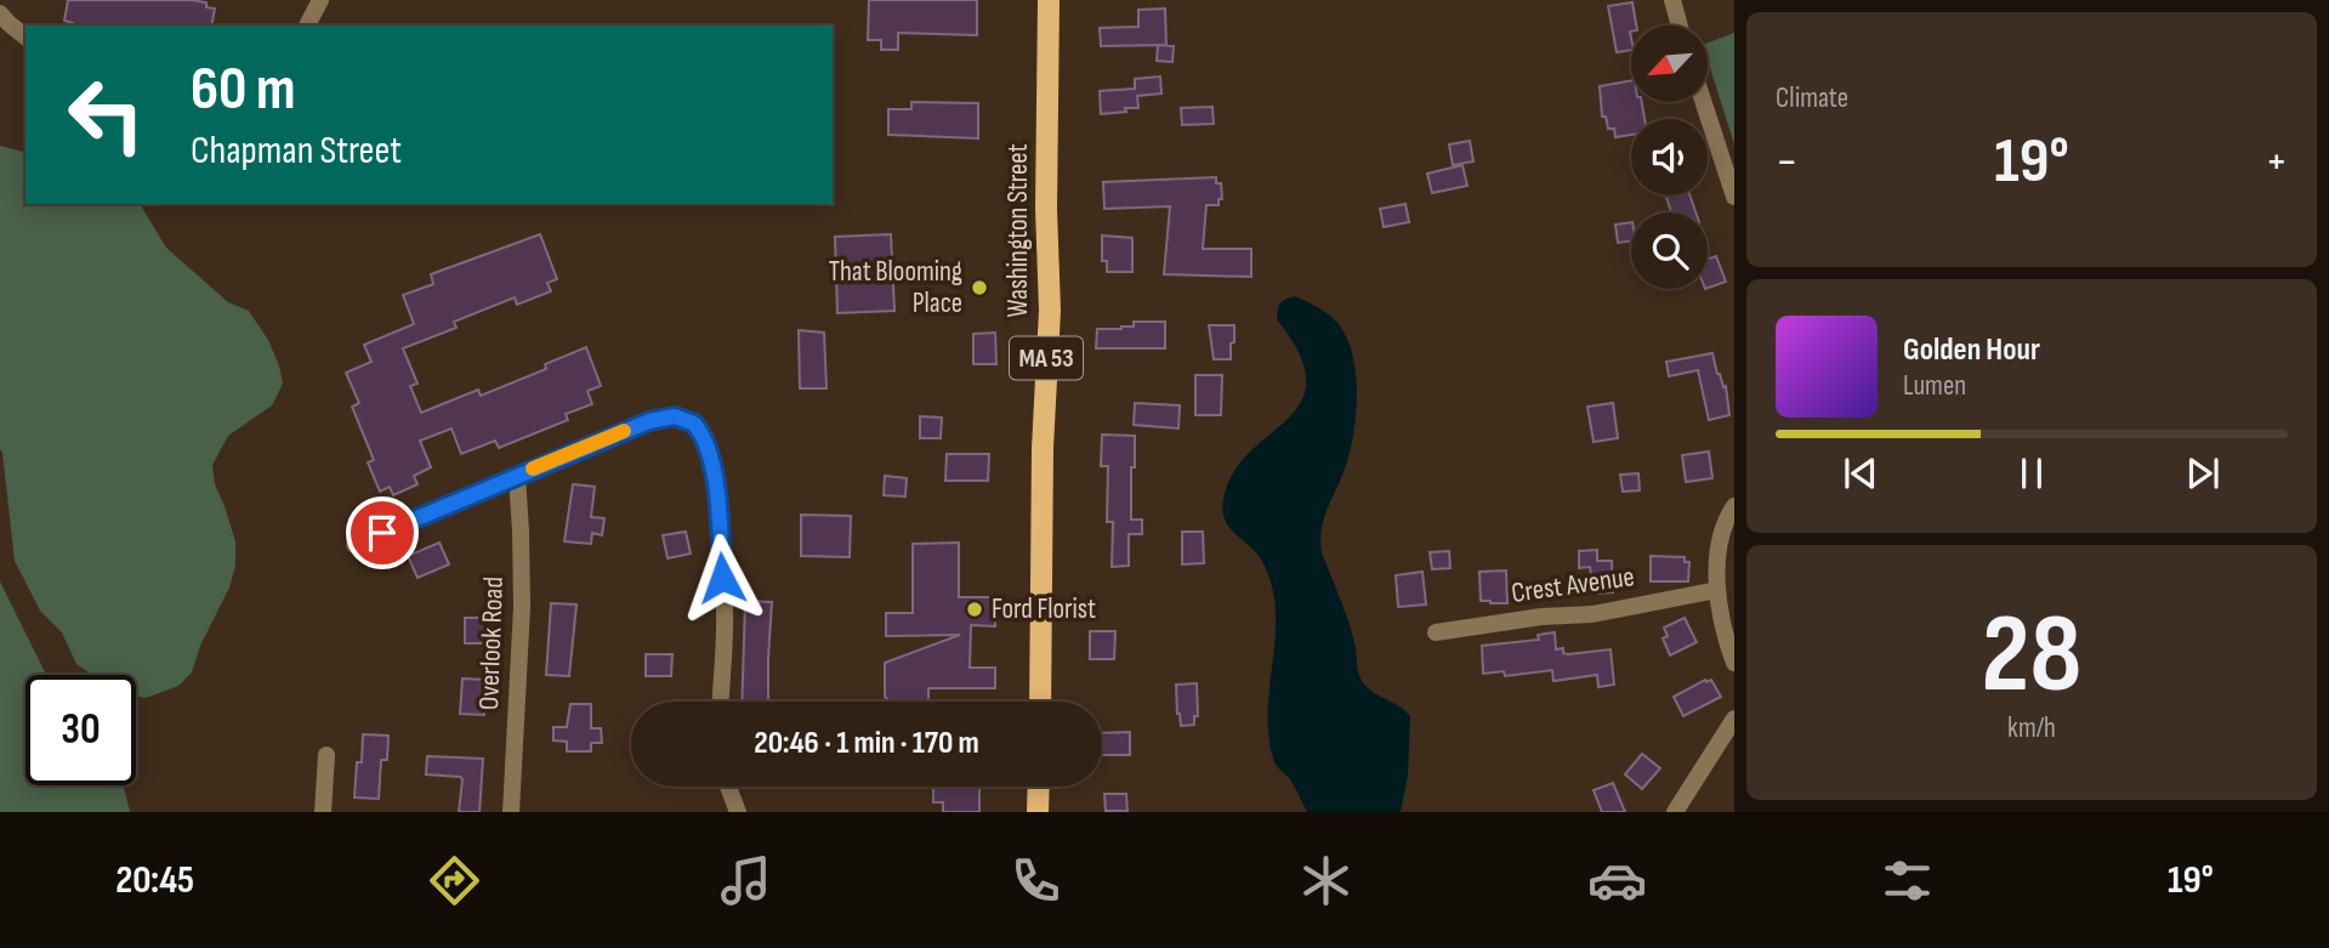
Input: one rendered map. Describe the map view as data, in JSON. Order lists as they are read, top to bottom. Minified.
{"streets":{"main road":["Washington Street","MA 53"],"street":["Crest Avenue","Overlook Road"]},"places":["That Blooming Place","Ford Florist"],"north":"bottom left","page":{"tile":["Climate",["28","km/h"]],"turn":["60 m","Chapman Street"],"heat":["−","19°","+"],"song":["Golden Hour","Lumen"],"limit":"30","trip":"20:46 · 1 min · 170 m","tabs":["20:45","19°"]}}
